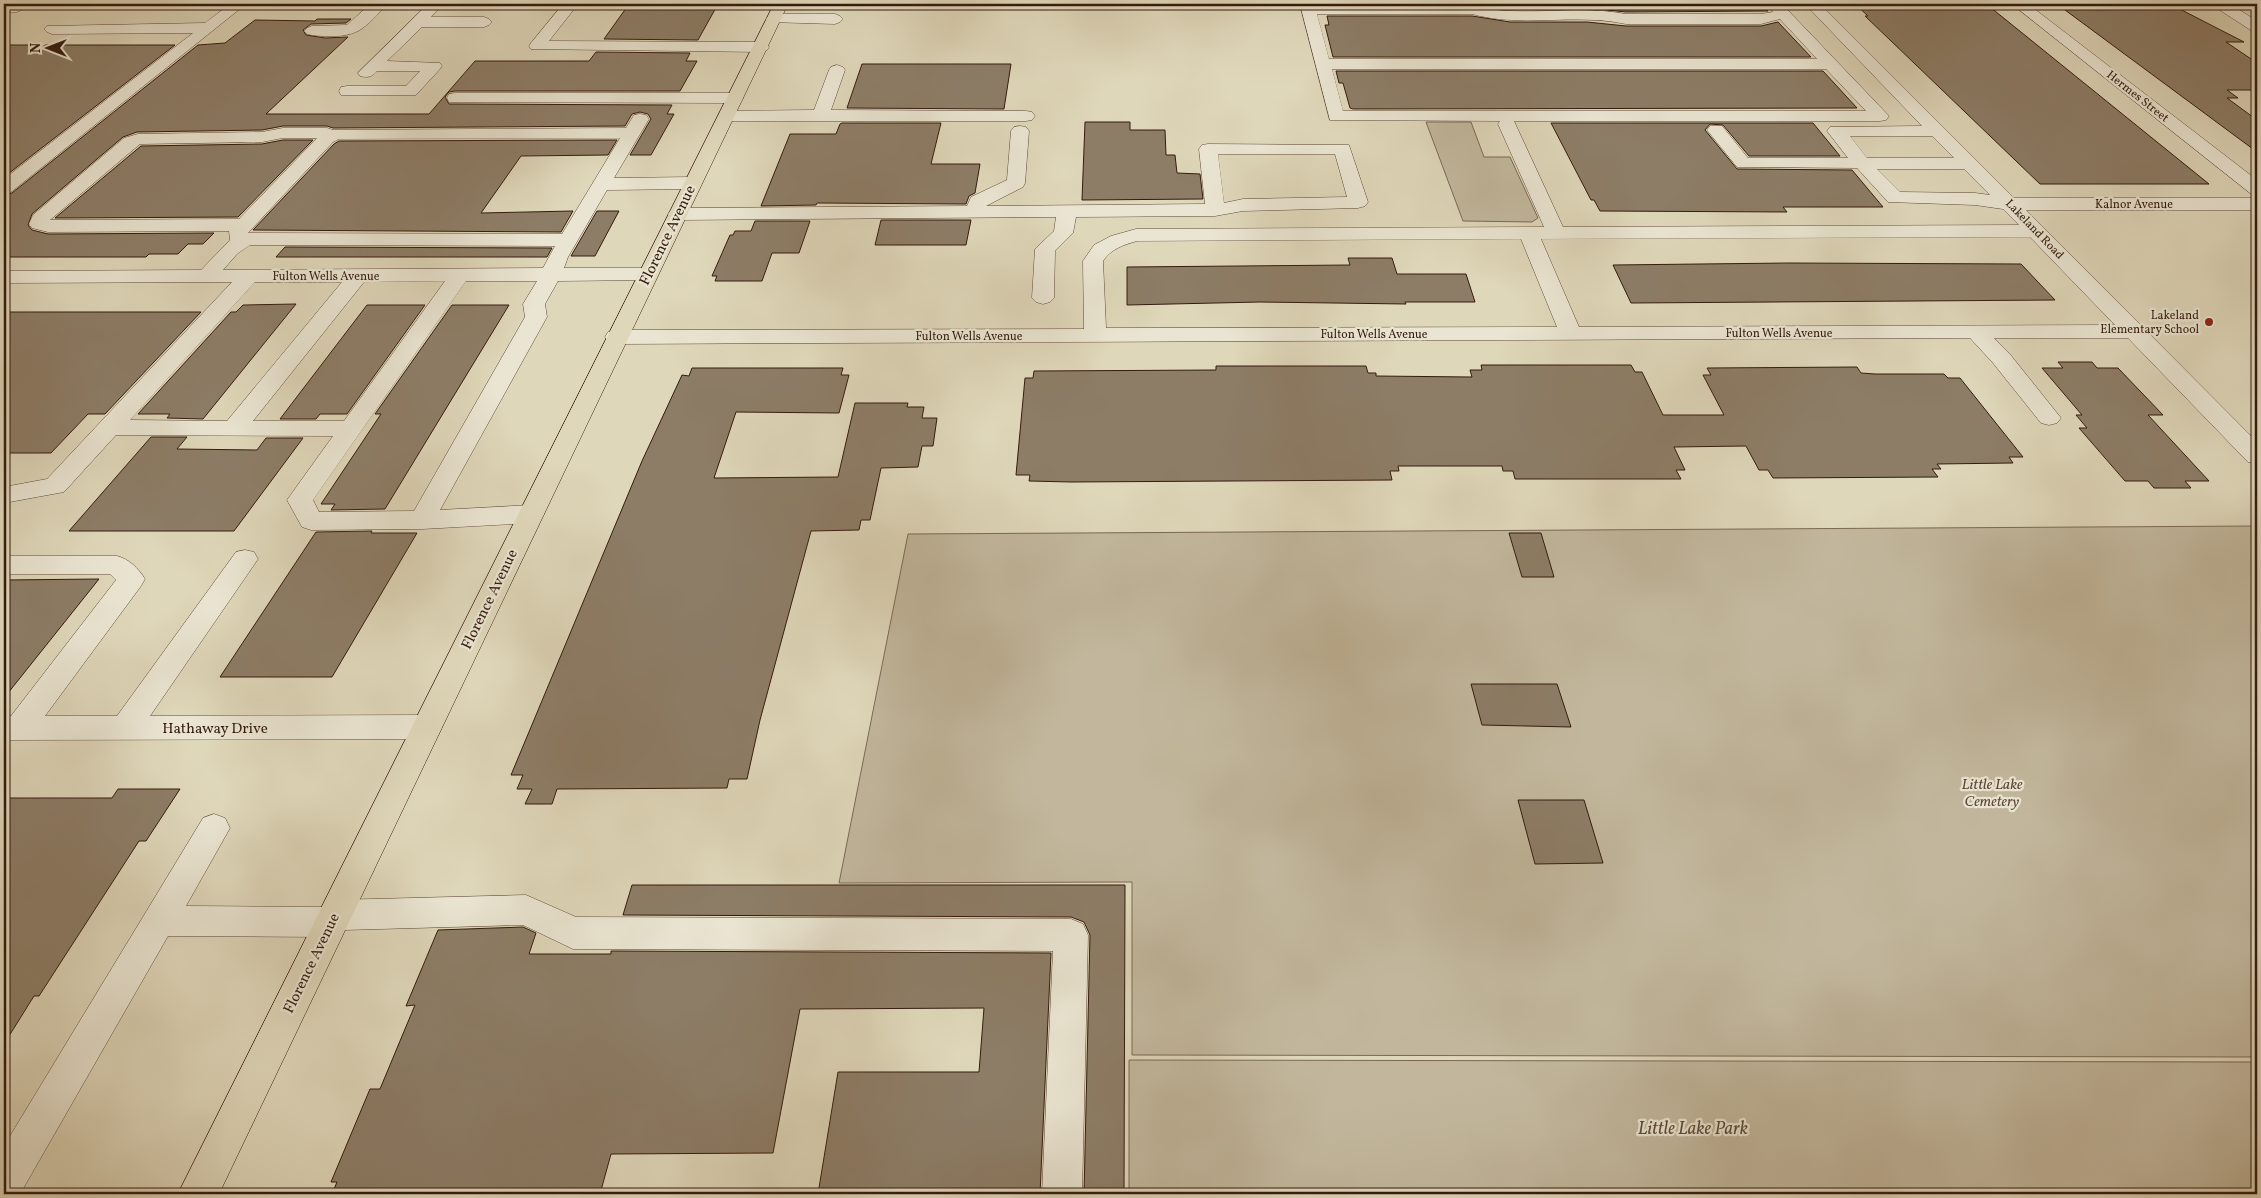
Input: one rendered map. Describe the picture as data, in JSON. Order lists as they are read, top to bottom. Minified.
{"streets":{"main road":["Florence Avenue"],"street":["Hermes Street","Kalnor Avenue","Lakeland Road","Fulton Wells Avenue","Hathaway Drive"]},"crossings":[["Kalnor Avenue","Lakeland Road"],["Lakeland Road","Fulton Wells Avenue"],["Florence Avenue","Fulton Wells Avenue"],["Florence Avenue","Hathaway Drive"]],"parks":["Little Lake Cemetery","Little Lake Park"],"places":["Lakeland Elementary School"],"north":"left"}
